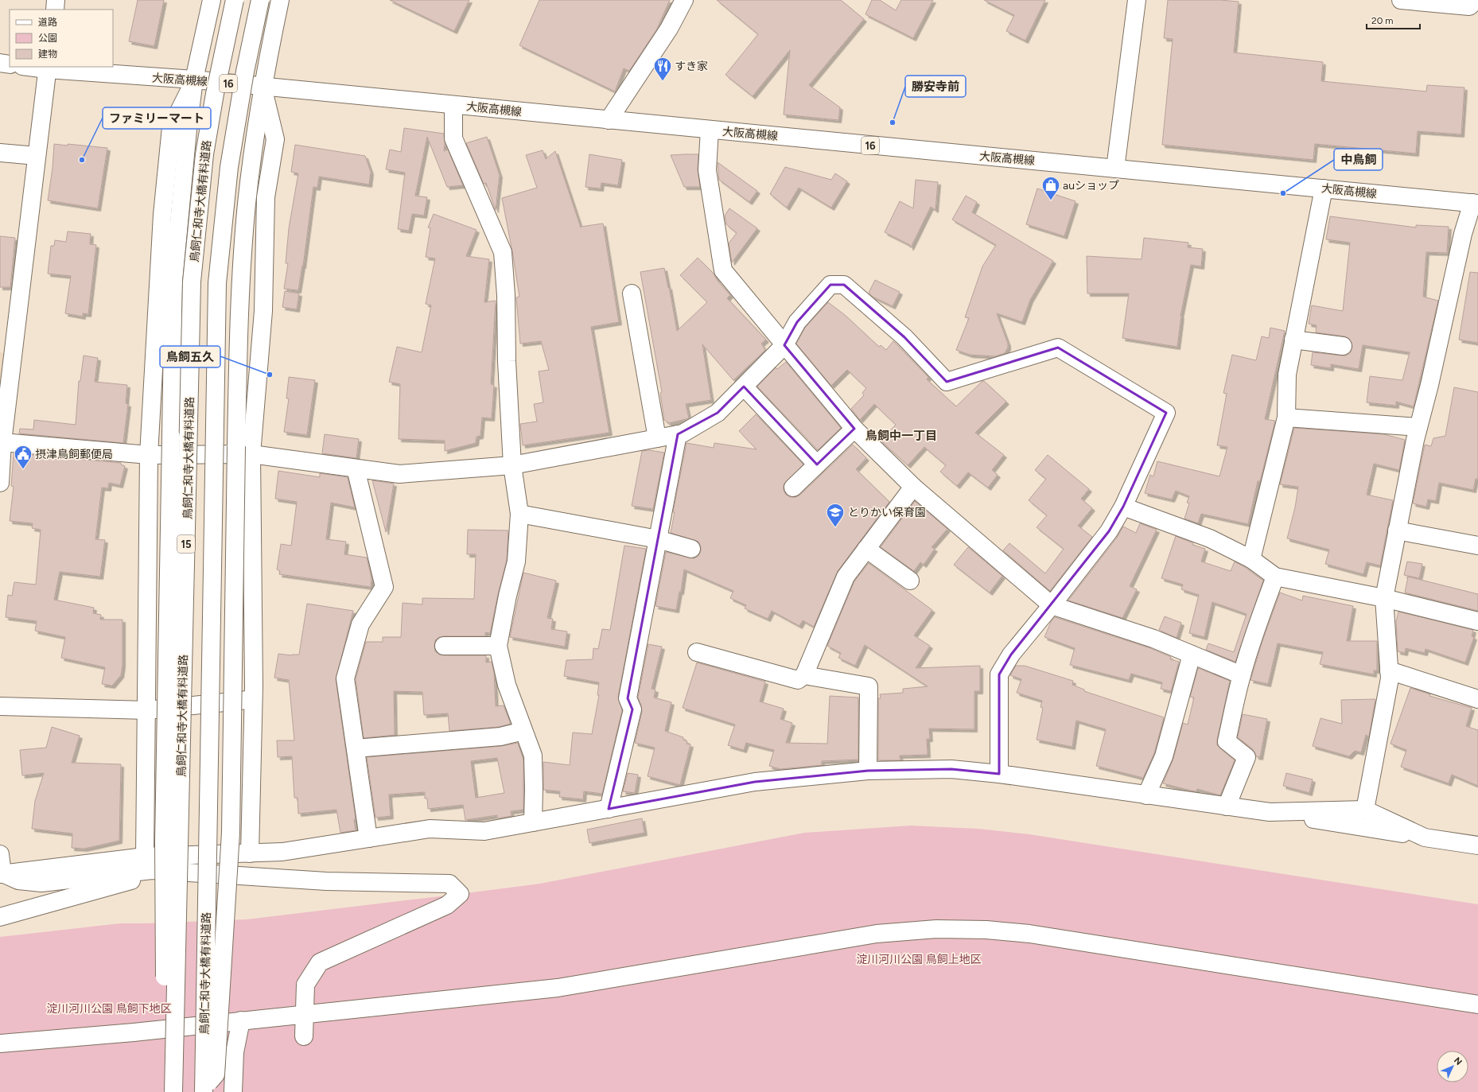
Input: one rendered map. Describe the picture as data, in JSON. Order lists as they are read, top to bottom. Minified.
{"streets":{"street":["大阪高槻線","16","鳥飼仁和寺大橋有料道路","15"]},"districts":["鳥飼中一丁目"],"parks":["淀川河川公園 鳥飼上地区","淀川河川公園 鳥飼下地区"],"places":{"restaurant":["すき家"],"other":["勝安寺前","ファミリーマート","中鳥飼","鳥飼五久"],"shop":["auショップ"],"public building":["摂津鳥飼郵便局"],"school or university":["とりかい保育園"]},"legend":["道路","公園","建物"],"scale_bar":"20 m","north":"top right"}
